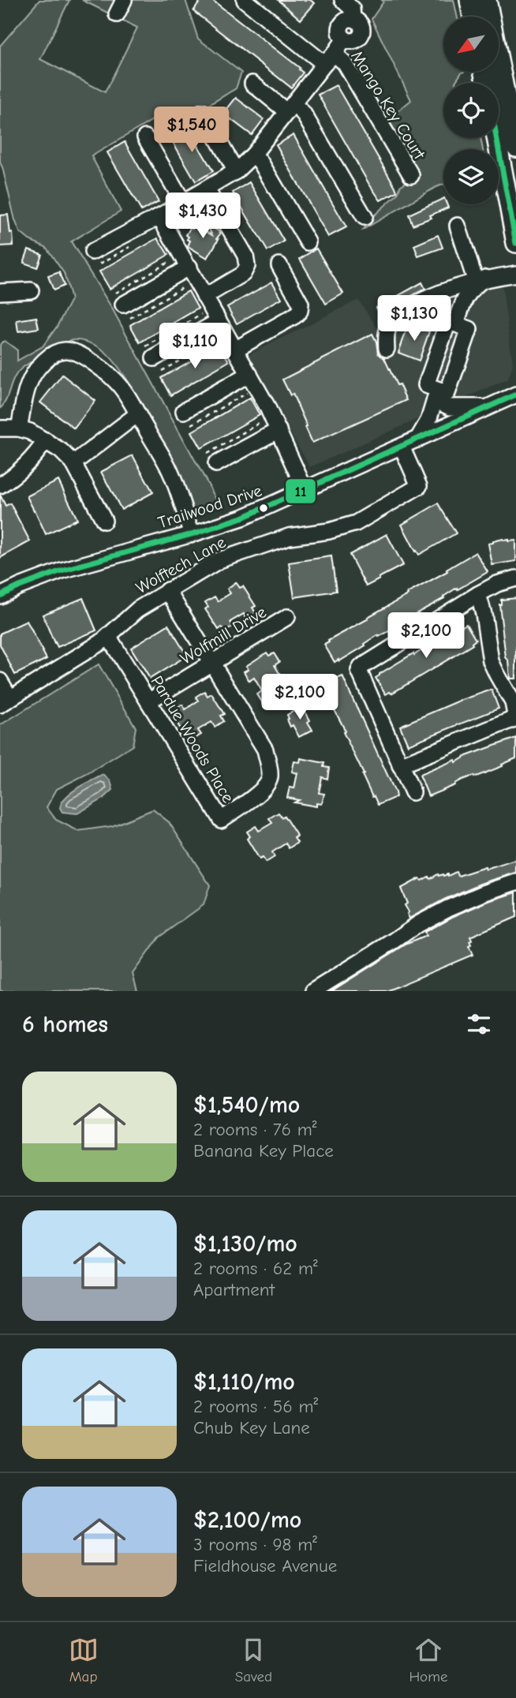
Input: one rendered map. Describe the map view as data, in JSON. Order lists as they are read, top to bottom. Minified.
{"streets":{"street":["Mango Key Court","Trailwood Drive","Wolftech Lane","Wolfmill Drive","Pardue Woods Place"]},"crossings":[["Trailwood Drive","Wolftech Lane"],["Wolftech Lane","Pardue Woods Place"],["Wolfmill Drive","Pardue Woods Place"]],"lines":["transit line 11"],"north":"bottom left","page":{"price":["$1,540","$1,430","$1,130","$1,110","$2,100","$2,100"],"heading":"6 homes","list":[{"name":"$1,540/mo","note":"2 rooms · 76 m² · Banana Key Place"},{"name":"$1,130/mo","note":"2 rooms · 62 m² · Apartment"},{"name":"$1,110/mo","note":"2 rooms · 56 m² · Chub Key Lane"},{"name":"$2,100/mo","note":"3 rooms · 98 m² · Fieldhouse Avenue"}],"tabs":["Map","Saved","Home"]}}
